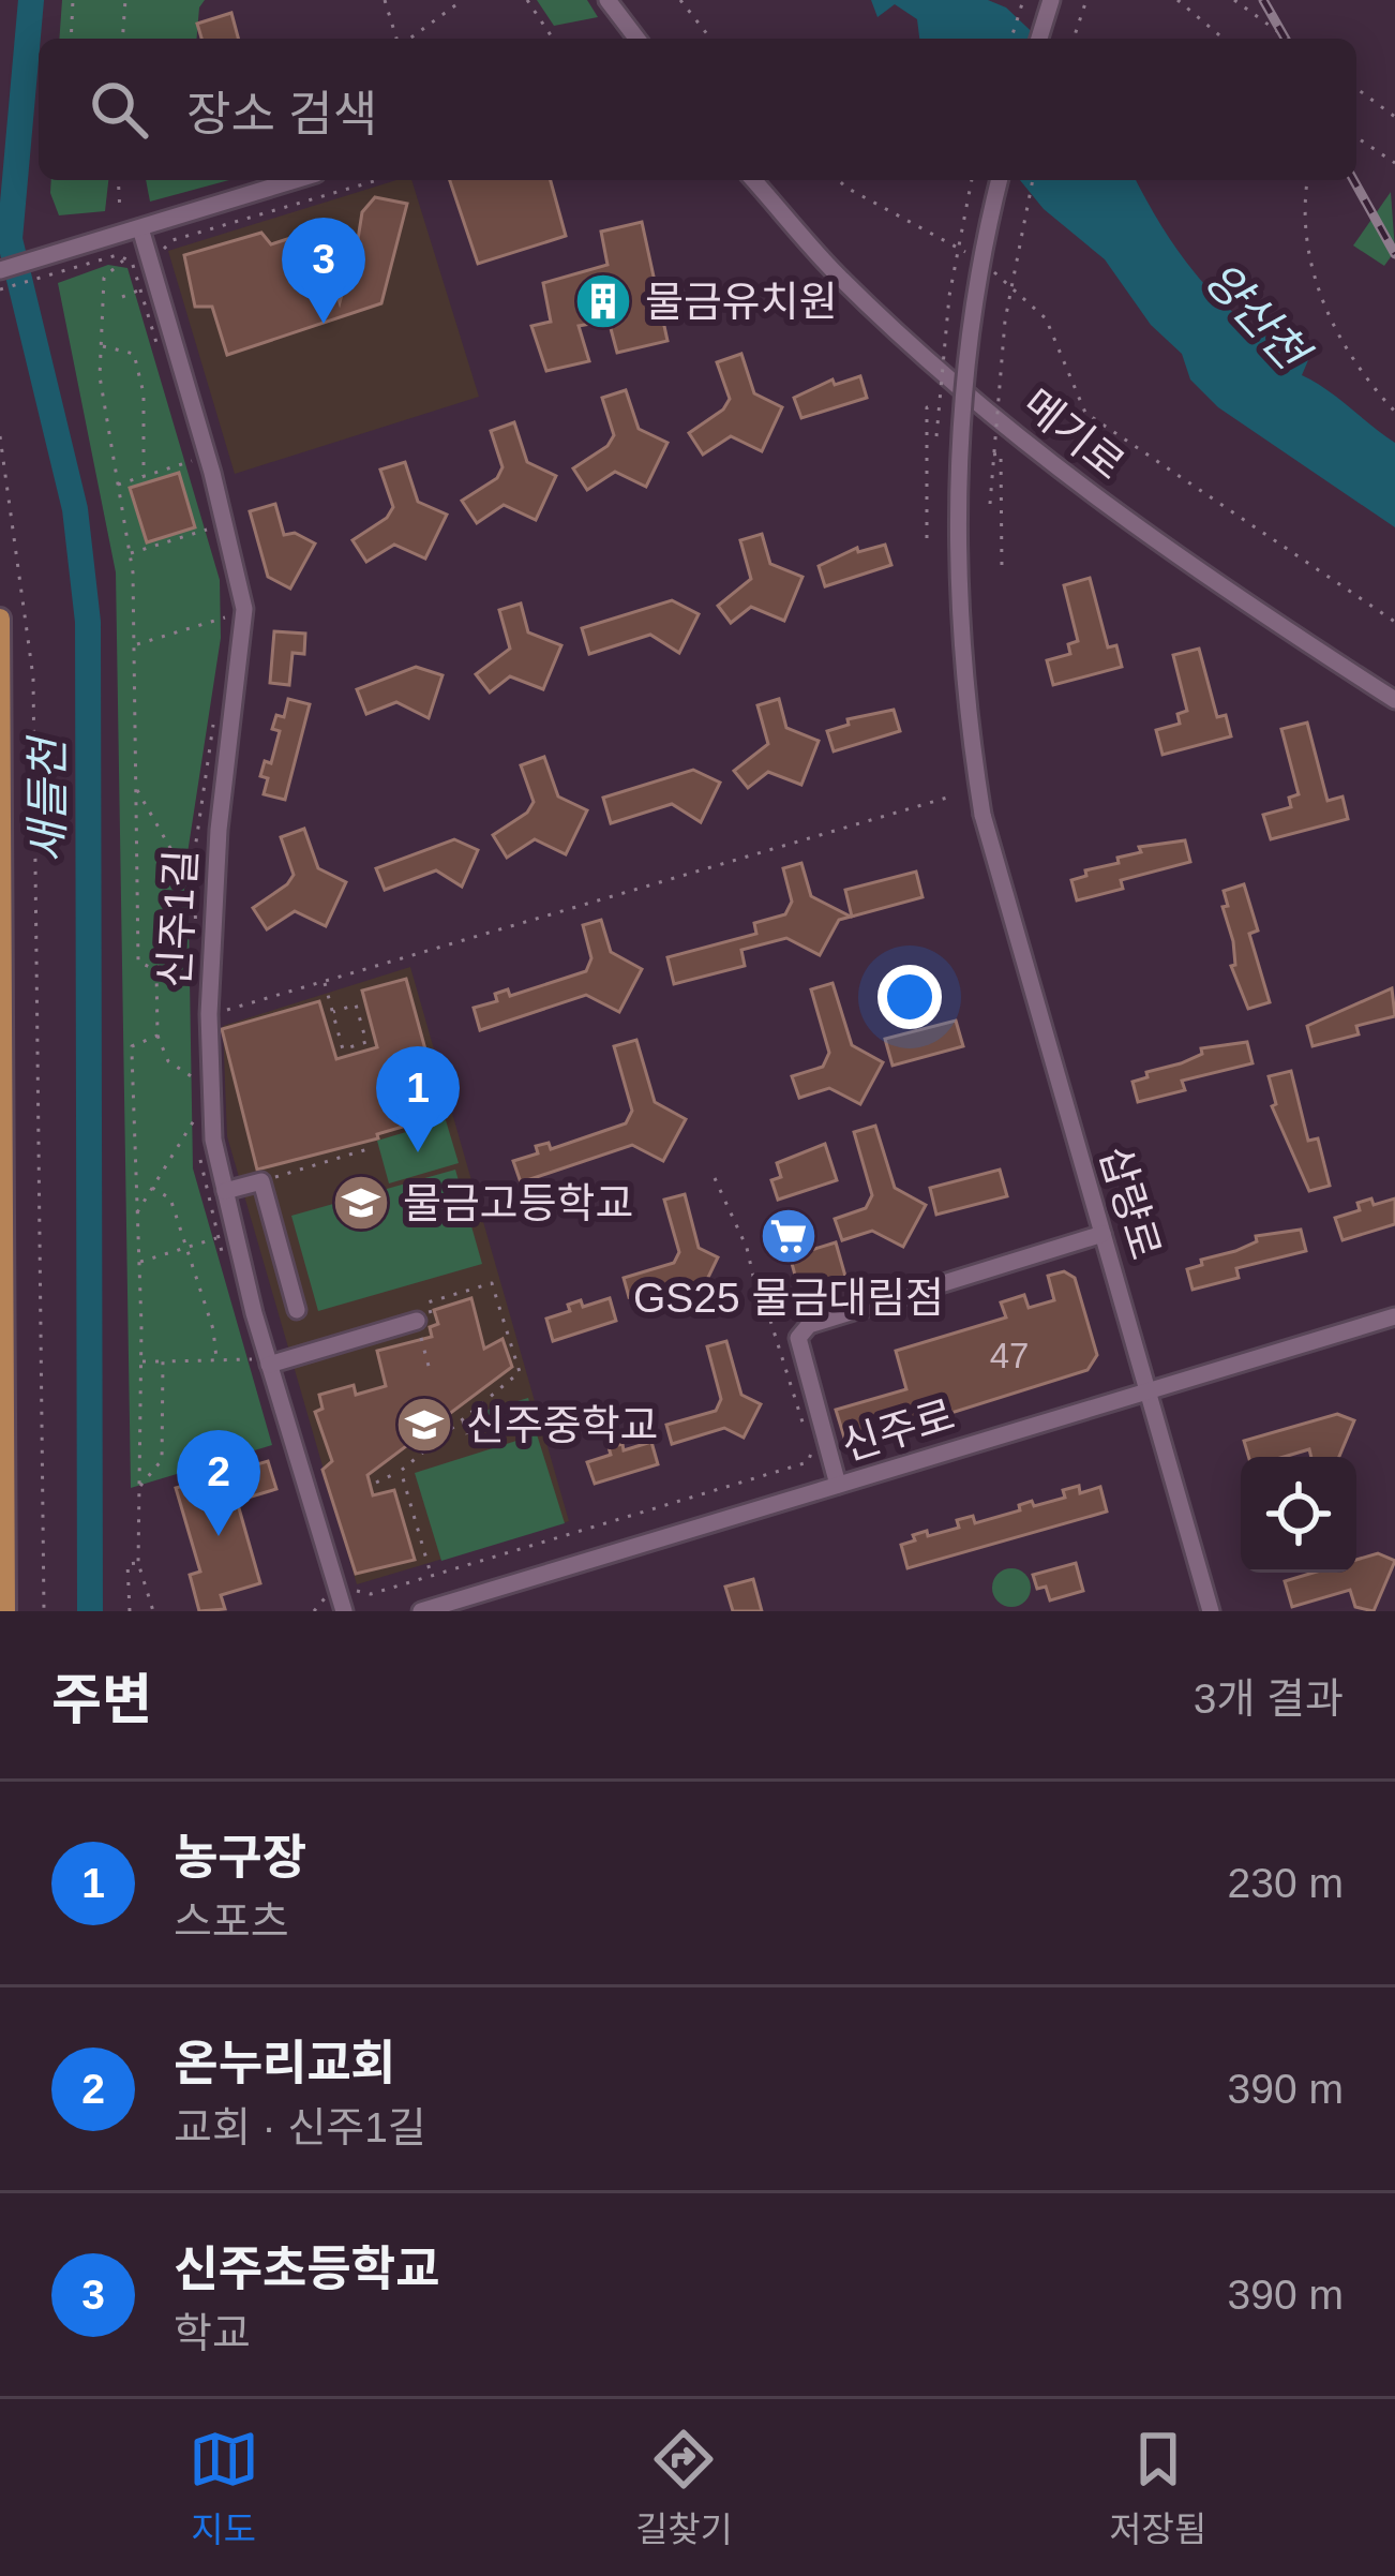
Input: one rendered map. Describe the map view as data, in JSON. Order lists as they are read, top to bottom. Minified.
{"streets":{"street":["메기로","신주1길","삽량로","신주로"]},"crossings":[["삽량로","신주로"]],"water":["양산천","새들천"],"places":{"building":["물금유치원"],"school or university":["물금고등학교","신주중학교"],"supermarket":["GS25 물금대림점"]},"house_numbers":["47"],"page":{"search":"장소 검색","pins":["3","1","2"],"heading":["주변","3개 결과"],"list":[{"mark":"1","name":"농구장","note":"스포츠","value":"230 m"},{"mark":"2","name":"온누리교회","note":"교회 · 신주1길","value":"390 m"},{"mark":"3","name":"신주초등학교","note":"학교","value":"390 m"}],"nav":["지도","길찾기","저장됨"]}}
